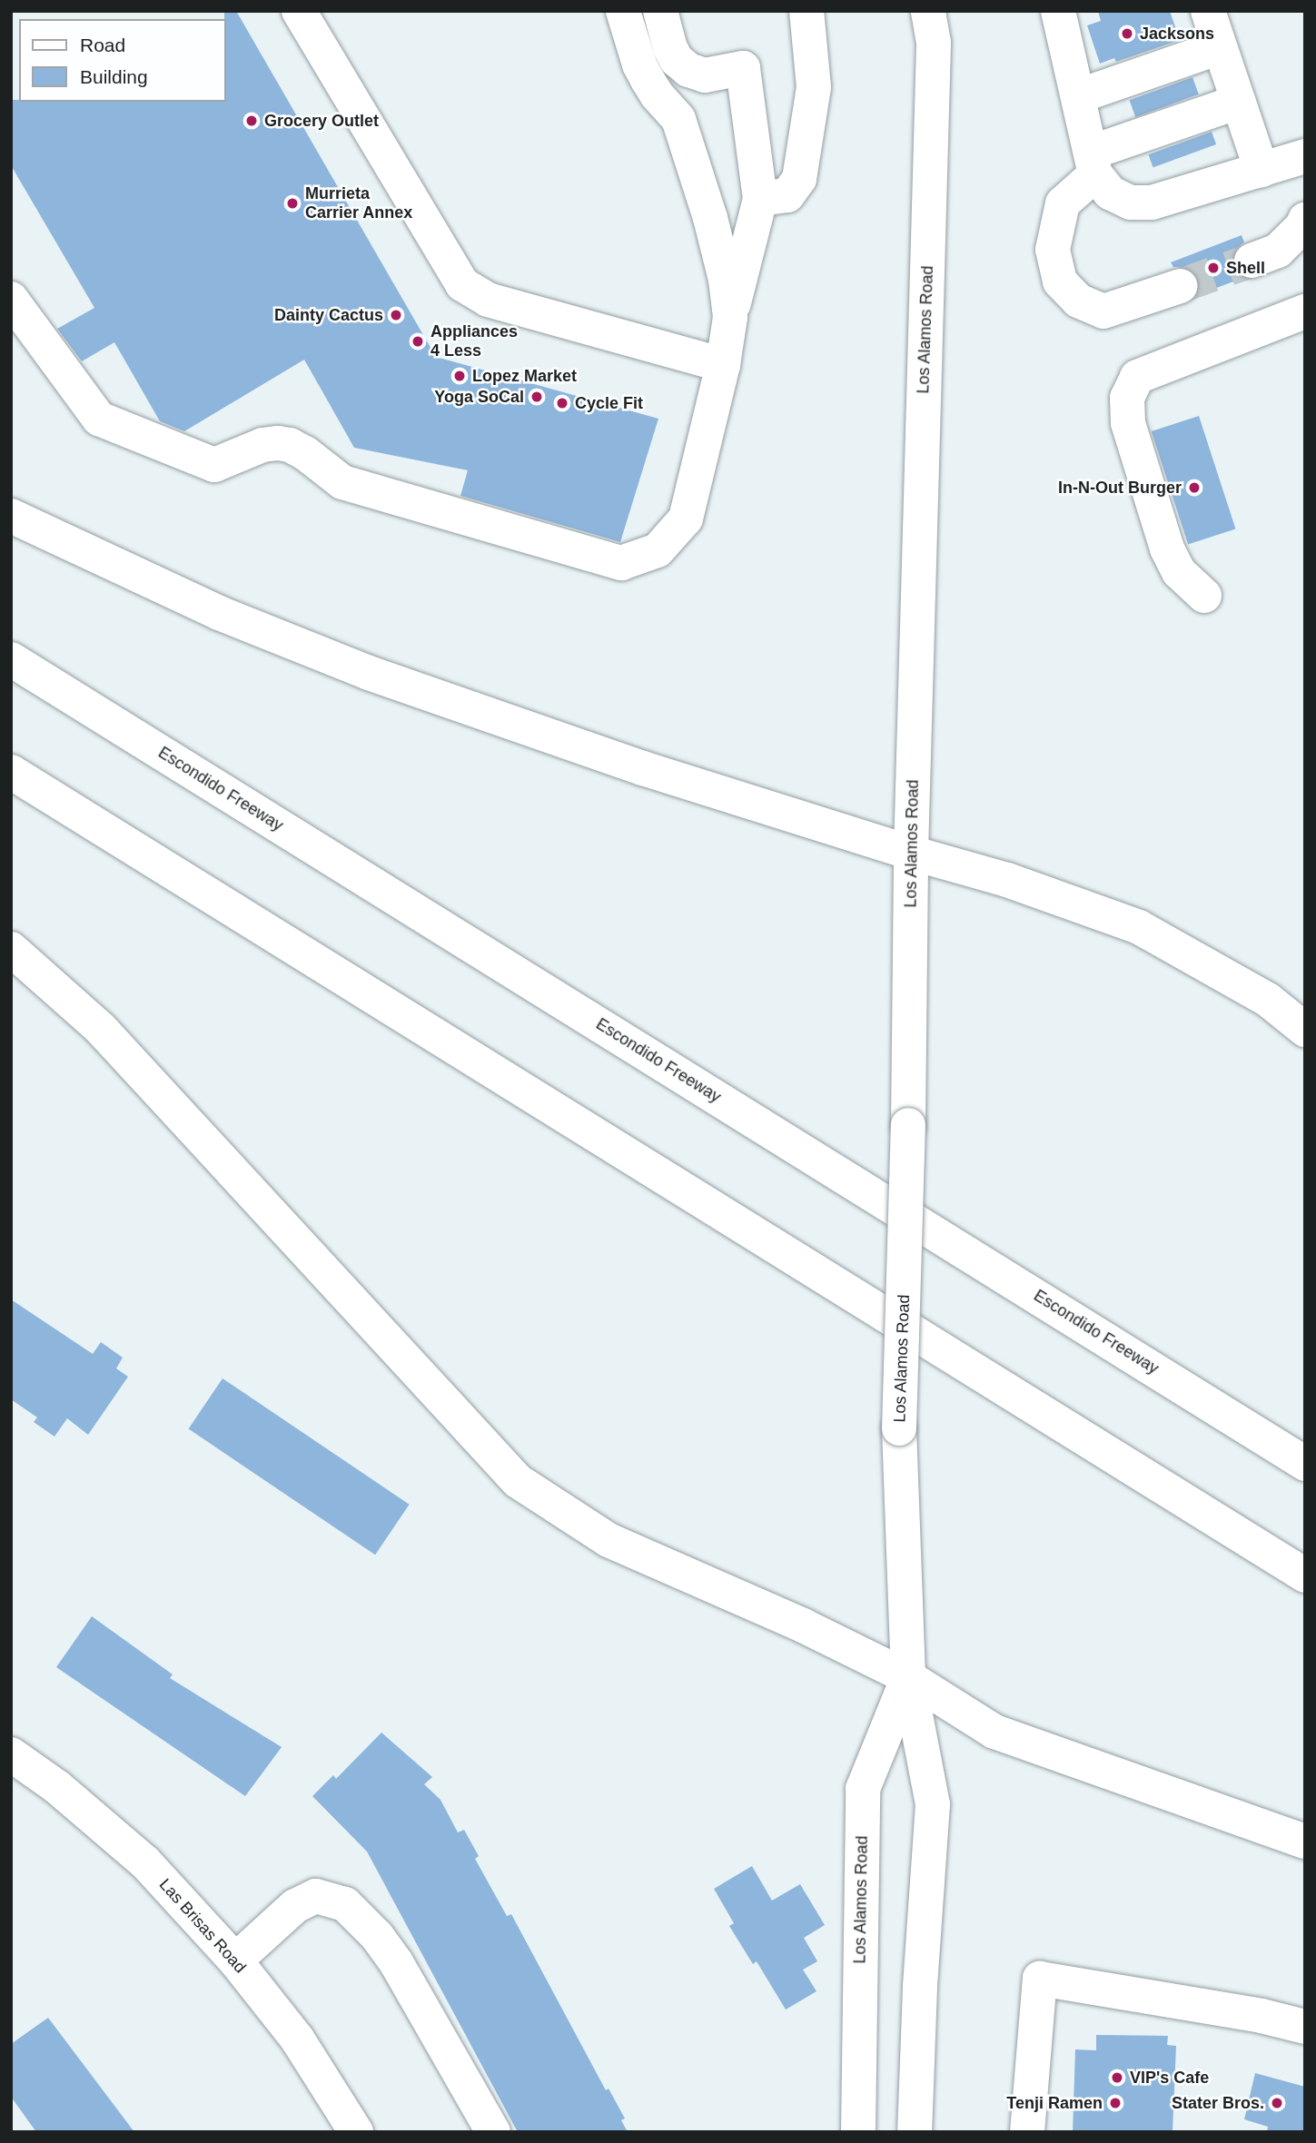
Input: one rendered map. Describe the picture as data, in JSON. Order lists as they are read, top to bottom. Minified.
{"streets":{"main road":["Los Alamos Road","Escondido Freeway","Las Brisas Road"]},"places":["Jacksons","Grocery Outlet","Murrieta Carrier Annex","Shell","Dainty Cactus","Appliances 4 Less","Lopez Market","Yoga SoCal","Cycle Fit","In-N-Out Burger","VIP's Cafe","Tenji Ramen","Stater Bros."],"legend":["Road","Building"]}
